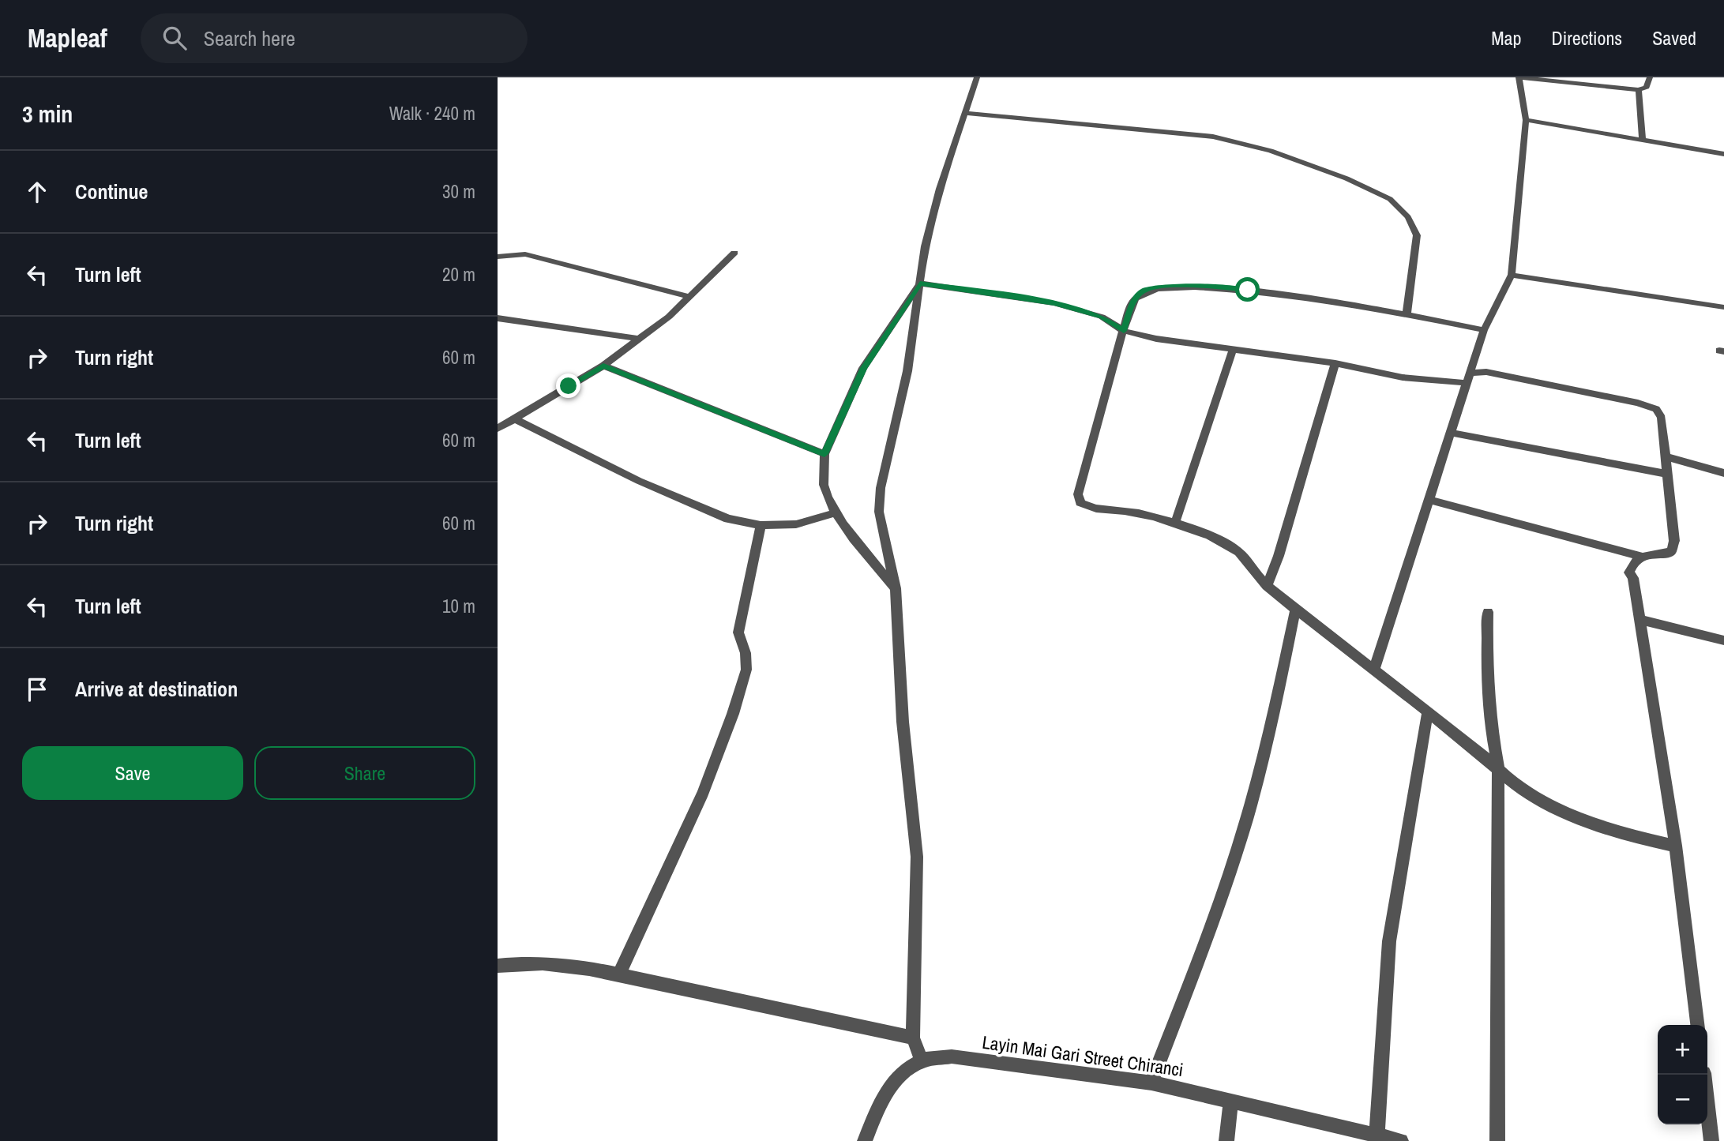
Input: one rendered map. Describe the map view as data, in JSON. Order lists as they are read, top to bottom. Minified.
{"streets":{"street":["Layin Mai Gari Street Chiranci"]},"page":{"header":"Mapleaf","search":"Search here","nav":["Map","Directions","Saved"],"heading":["3 min","Walk · 240 m"],"list":[["Continue","30 m"],["Turn left","20 m"],["Turn right","60 m"],["Turn left","60 m"],["Turn right","60 m"],["Turn left","10 m"],"Arrive at destination"],"buttons":["Save","Share"],"map_buttons":["+","−"]}}
